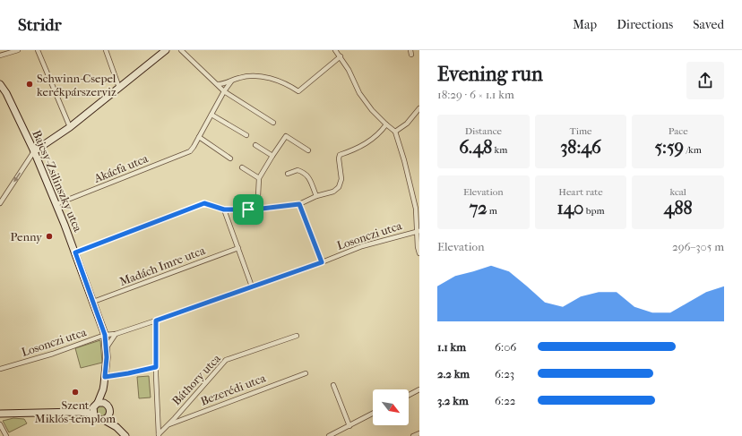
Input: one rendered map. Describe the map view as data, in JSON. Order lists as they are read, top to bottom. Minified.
{"streets":{"street":["Akácfa utca","Bajcsy-Zsilinszky utca","Losonczi utca","Madách Imre utca","Báthory utca","Bezerédi utca"]},"crossings":[["Akácfa utca","Bajcsy-Zsilinszky utca"],["Bajcsy-Zsilinszky utca","Losonczi utca"],["Bajcsy-Zsilinszky utca","Madách Imre utca"],["Báthory utca","Bezerédi utca"]],"places":["Schwinn-Csepel kerékpárszerviz","Penny","Szent Miklós-templom"],"north":"bottom right","page":{"header":"Stridr","nav":["Map","Directions","Saved"],"heading":["Evening run","18:29 · 6 × 1.1 km"],"stats":[["Distance","6.48 km"],["Time","38:46"],["Pace","5:59 /km"],["Elevation","72 m"],["Heart rate","140 bpm"],["kcal","488"]],"chart":["Elevation","296–305 m"],"list":[{"name":"1.1 km","note":"6:06"},{"name":"2.2 km","note":"6:23"},{"name":"3.2 km","note":"6:22"}]}}
